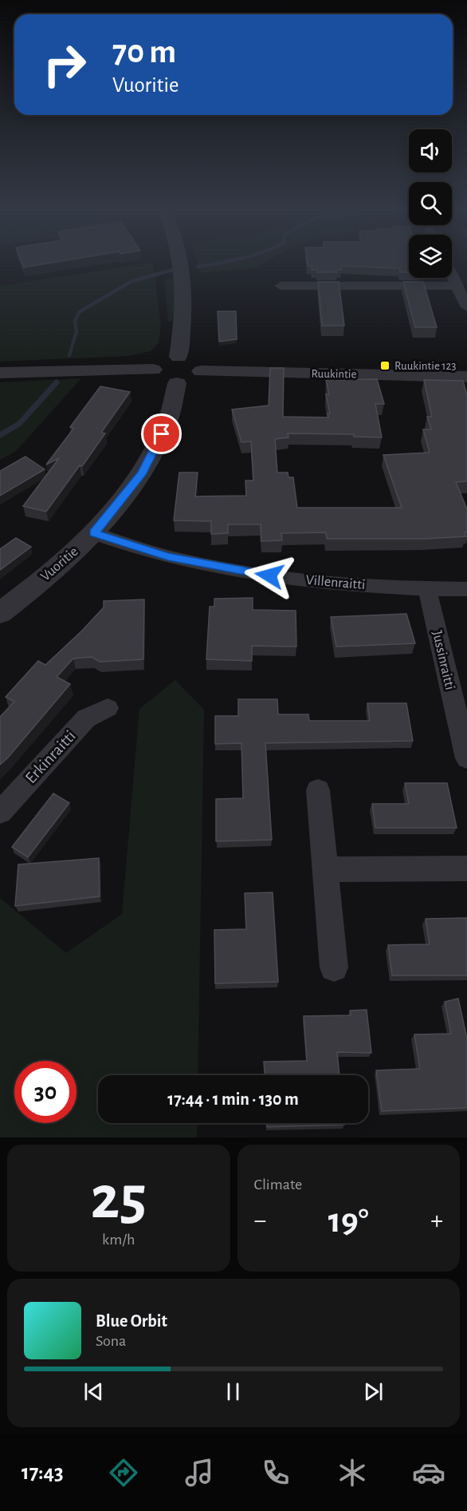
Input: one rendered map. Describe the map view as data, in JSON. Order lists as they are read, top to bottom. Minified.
{"streets":{"street":["Ruukintie","Vuoritie","Villenraitti","Jussinraitti","Erkinraitti"]},"crossings":[["Vuoritie","Villenraitti"],["Villenraitti","Jussinraitti"]],"places":{"transit":["Ruukintie 123"]},"page":{"turn":["70 m","Vuoritie"],"limit":"30","trip":"17:44 · 1 min · 130 m","tile":[["25","km/h"],"Climate"],"heat":["−","19°","+"],"song":["Blue Orbit","Sona"],"tabs":"17:43"}}
